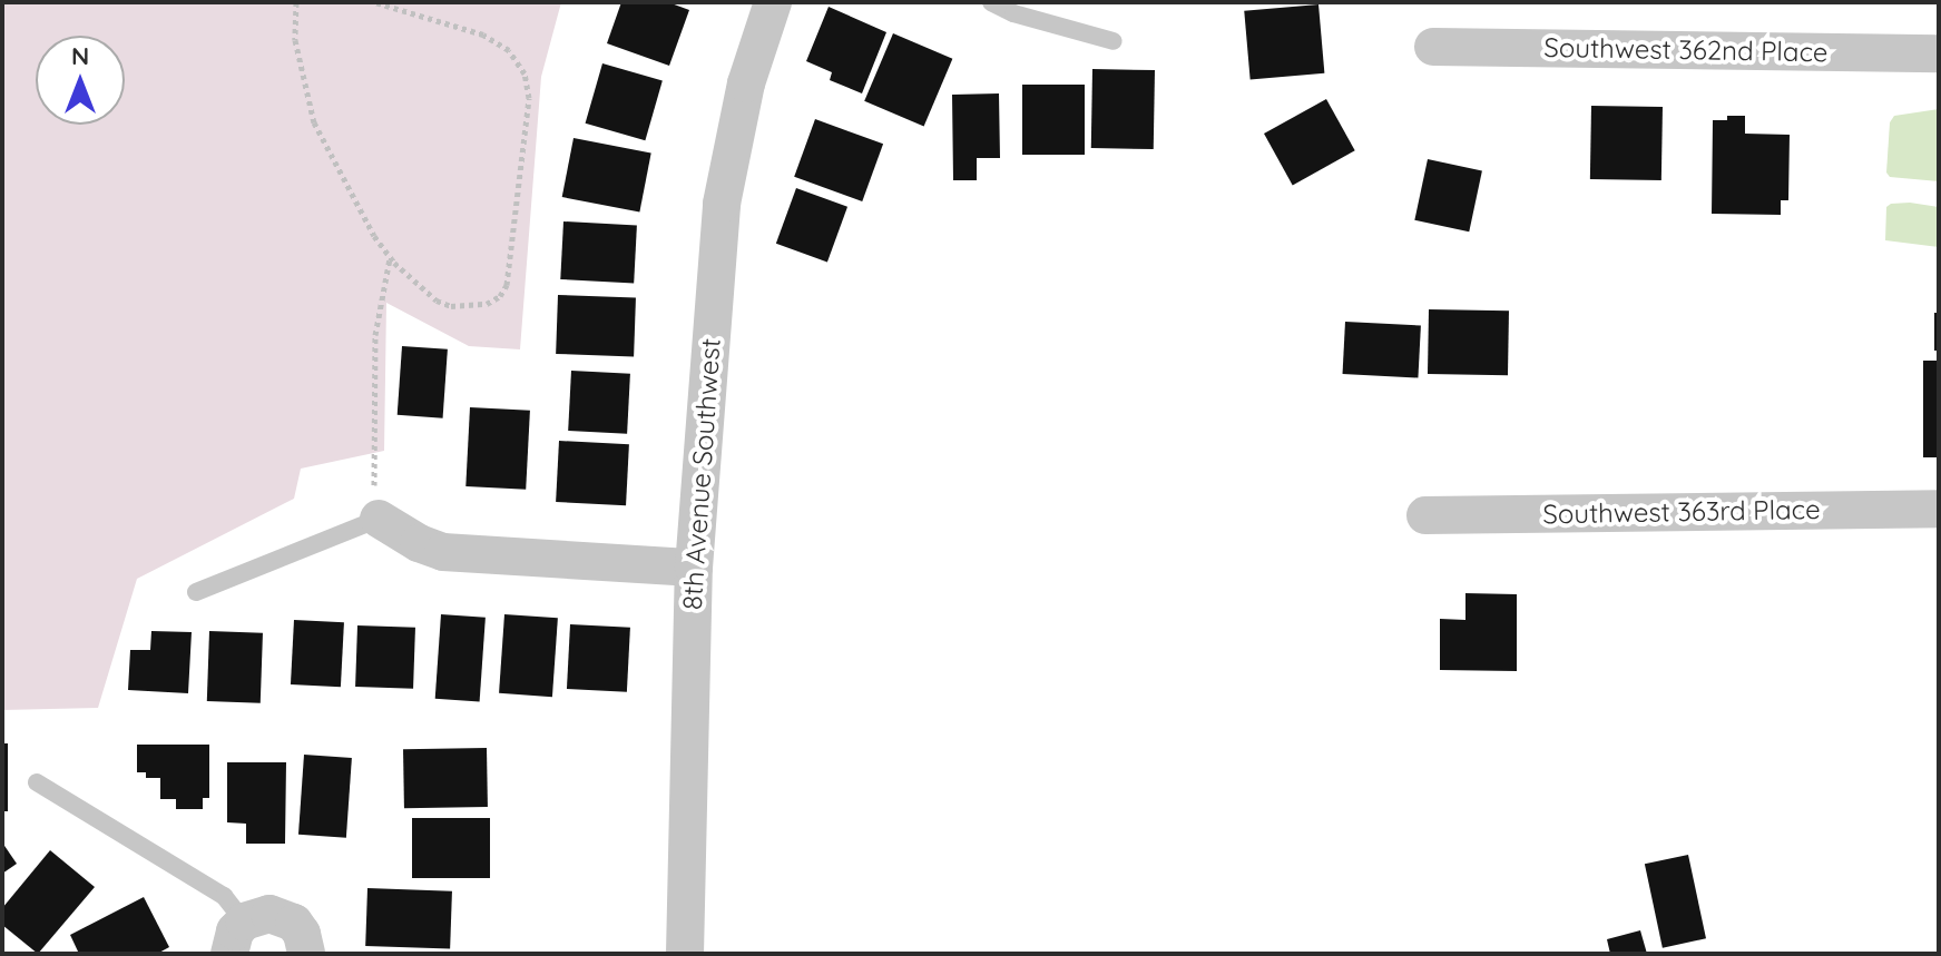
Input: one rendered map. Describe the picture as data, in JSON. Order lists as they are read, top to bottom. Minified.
{"streets":{"street":["Southwest 362nd Place","8th Avenue Southwest","Southwest 363rd Place"]},"north":"top"}
